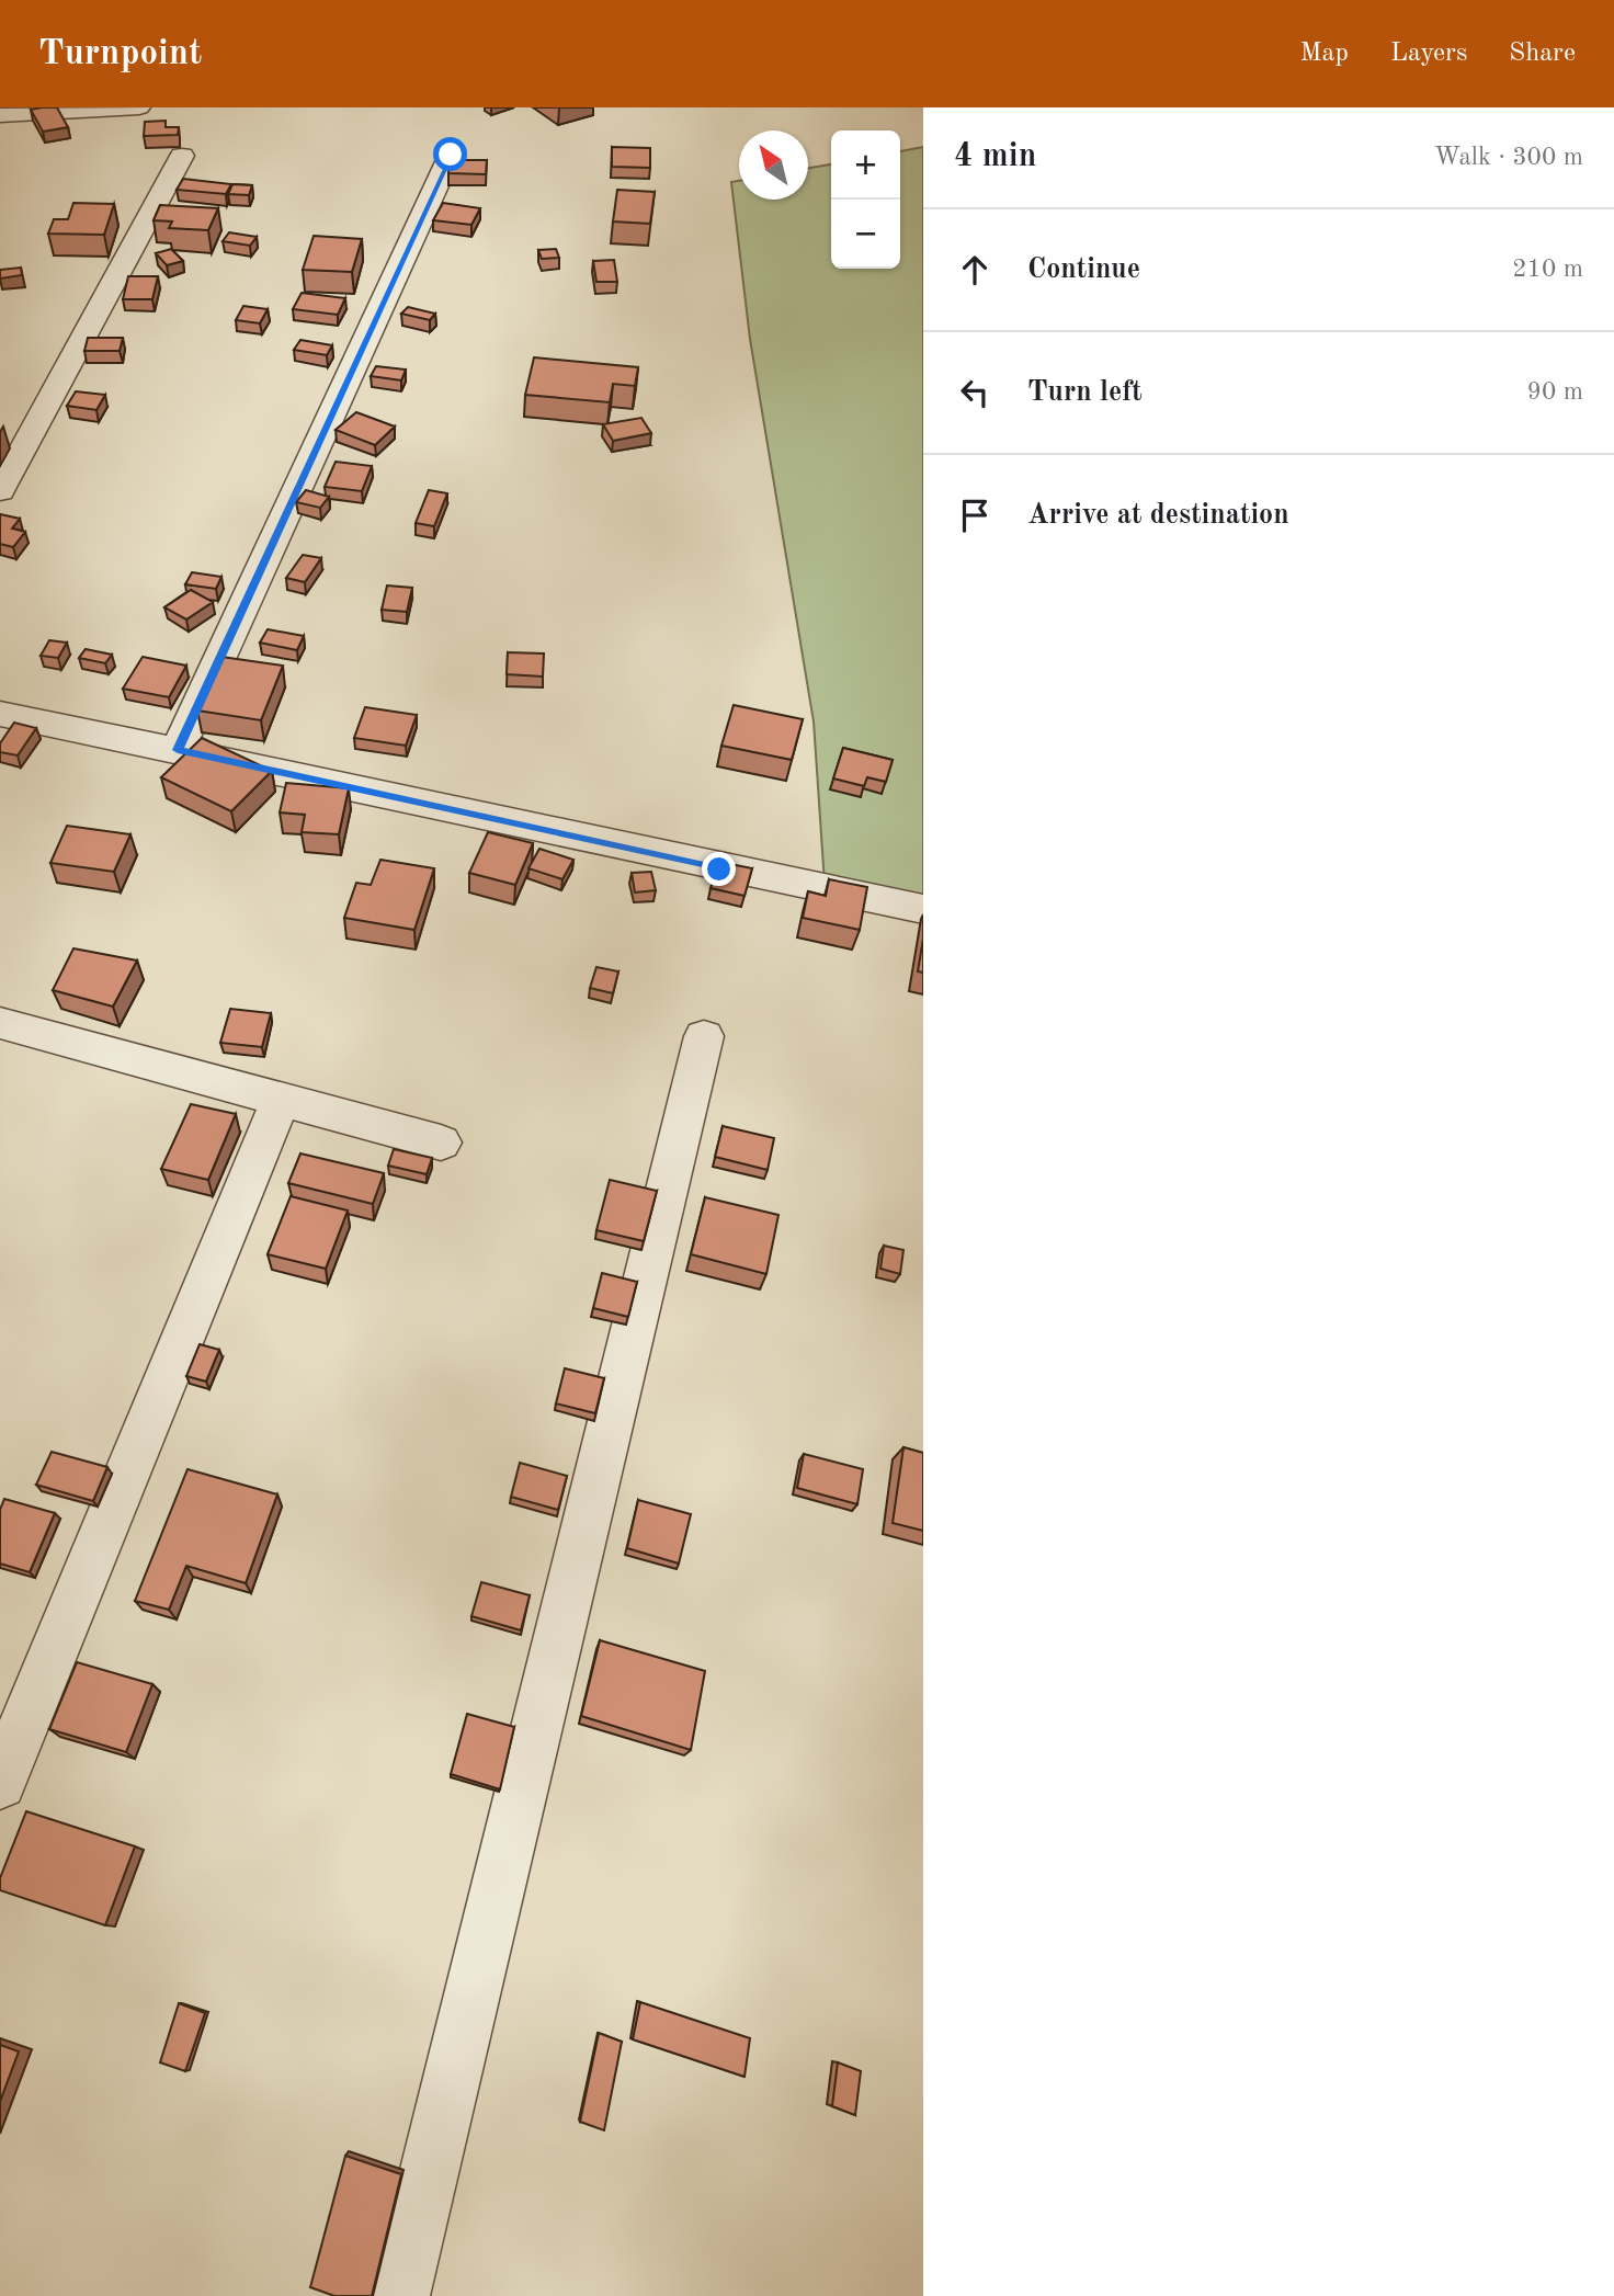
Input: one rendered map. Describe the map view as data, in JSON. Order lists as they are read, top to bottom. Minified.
{"north":"top left","page":{"header":"Turnpoint","nav":["Map","Layers","Share"],"heading":["4 min","Walk · 300 m"],"map_buttons":["+","−"],"list":[["Continue","210 m"],["Turn left","90 m"],"Arrive at destination"]}}
